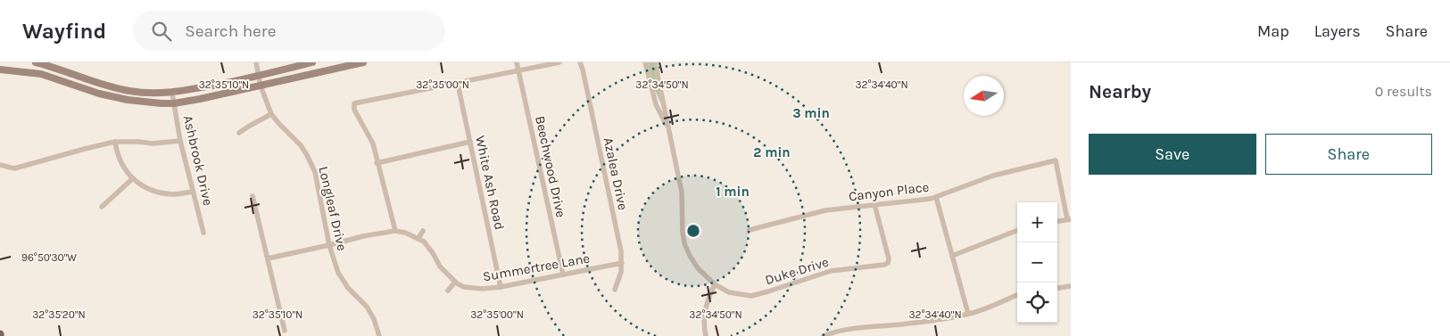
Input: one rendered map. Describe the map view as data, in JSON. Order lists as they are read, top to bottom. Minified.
{"streets":{"street":["Ashbrook Drive","Beechwood Drive","Azalea Drive","White Ash Road","Canyon Place","Longleaf Drive","Summertree Lane","Duke Drive"]},"crossings":[["Beechwood Drive","Summertree Lane"],["Azalea Drive","Summertree Lane"],["White Ash Road","Summertree Lane"],["Canyon Place","Duke Drive"]],"north":"left","page":{"header":"Wayfind","search":"Search here","nav":["Map","Layers","Share"],"heading":["Nearby","0 results"],"buttons":["Save","Share"],"map_buttons":["+","−"]},"coordinates":["32°35'10\"N","32°35'00\"N","32°34'50\"N","32°34'40\"N","96°50'30\"W","32°35'20\"N"],"rings":["3 min","2 min","1 min"]}
